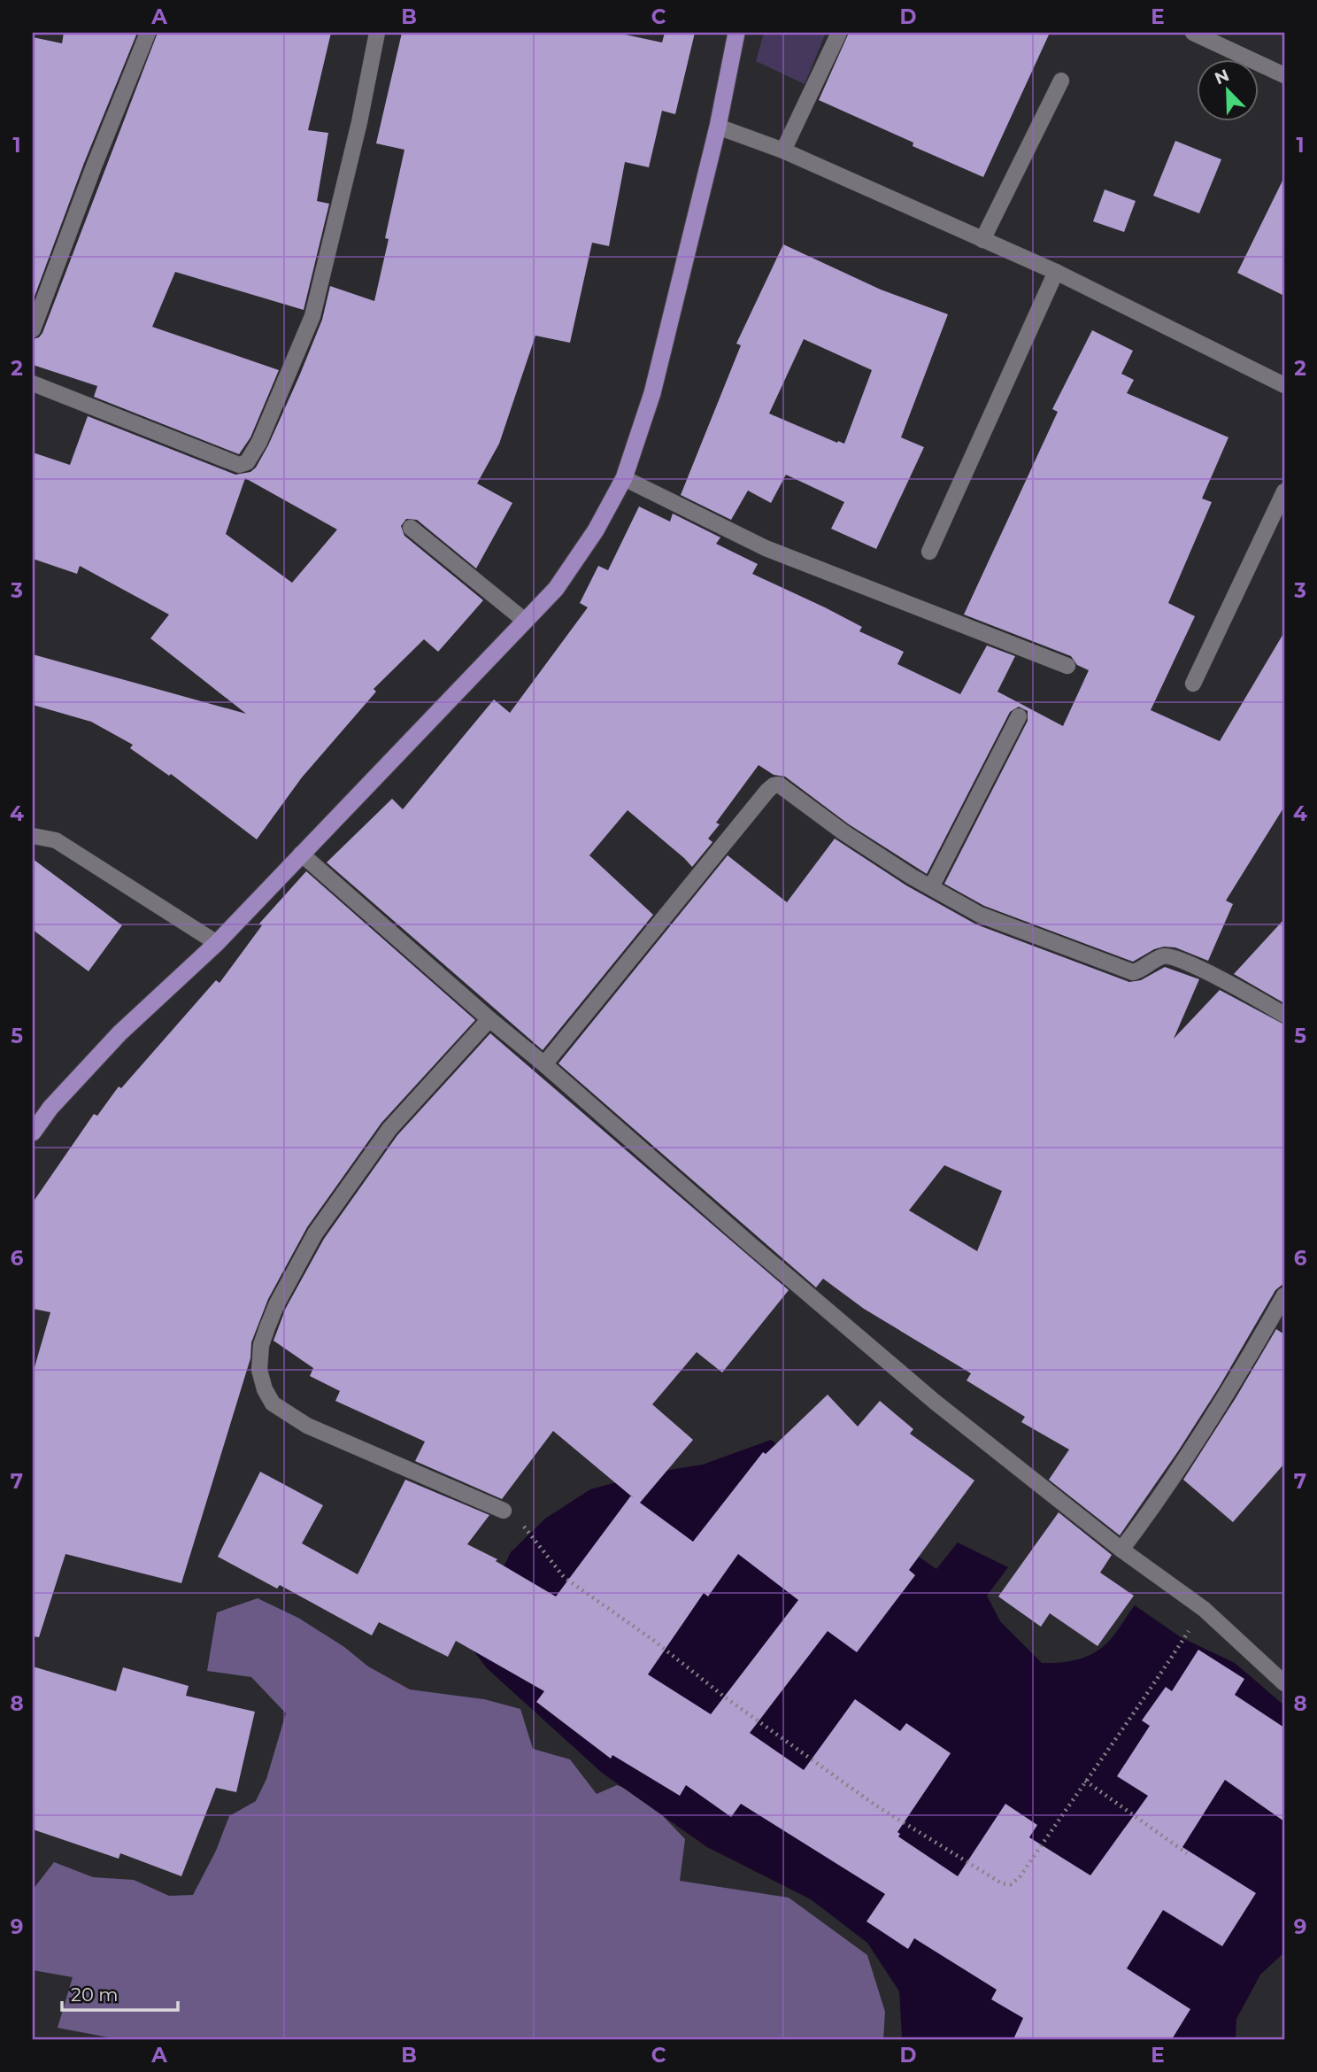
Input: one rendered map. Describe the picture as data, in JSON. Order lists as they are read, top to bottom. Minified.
{"scale_bar":"20 m","north":"top left","grid":{"columns":["A","B","C","D","E"],"rows":["1","2","3","4","5","6","7","8","9"]}}
